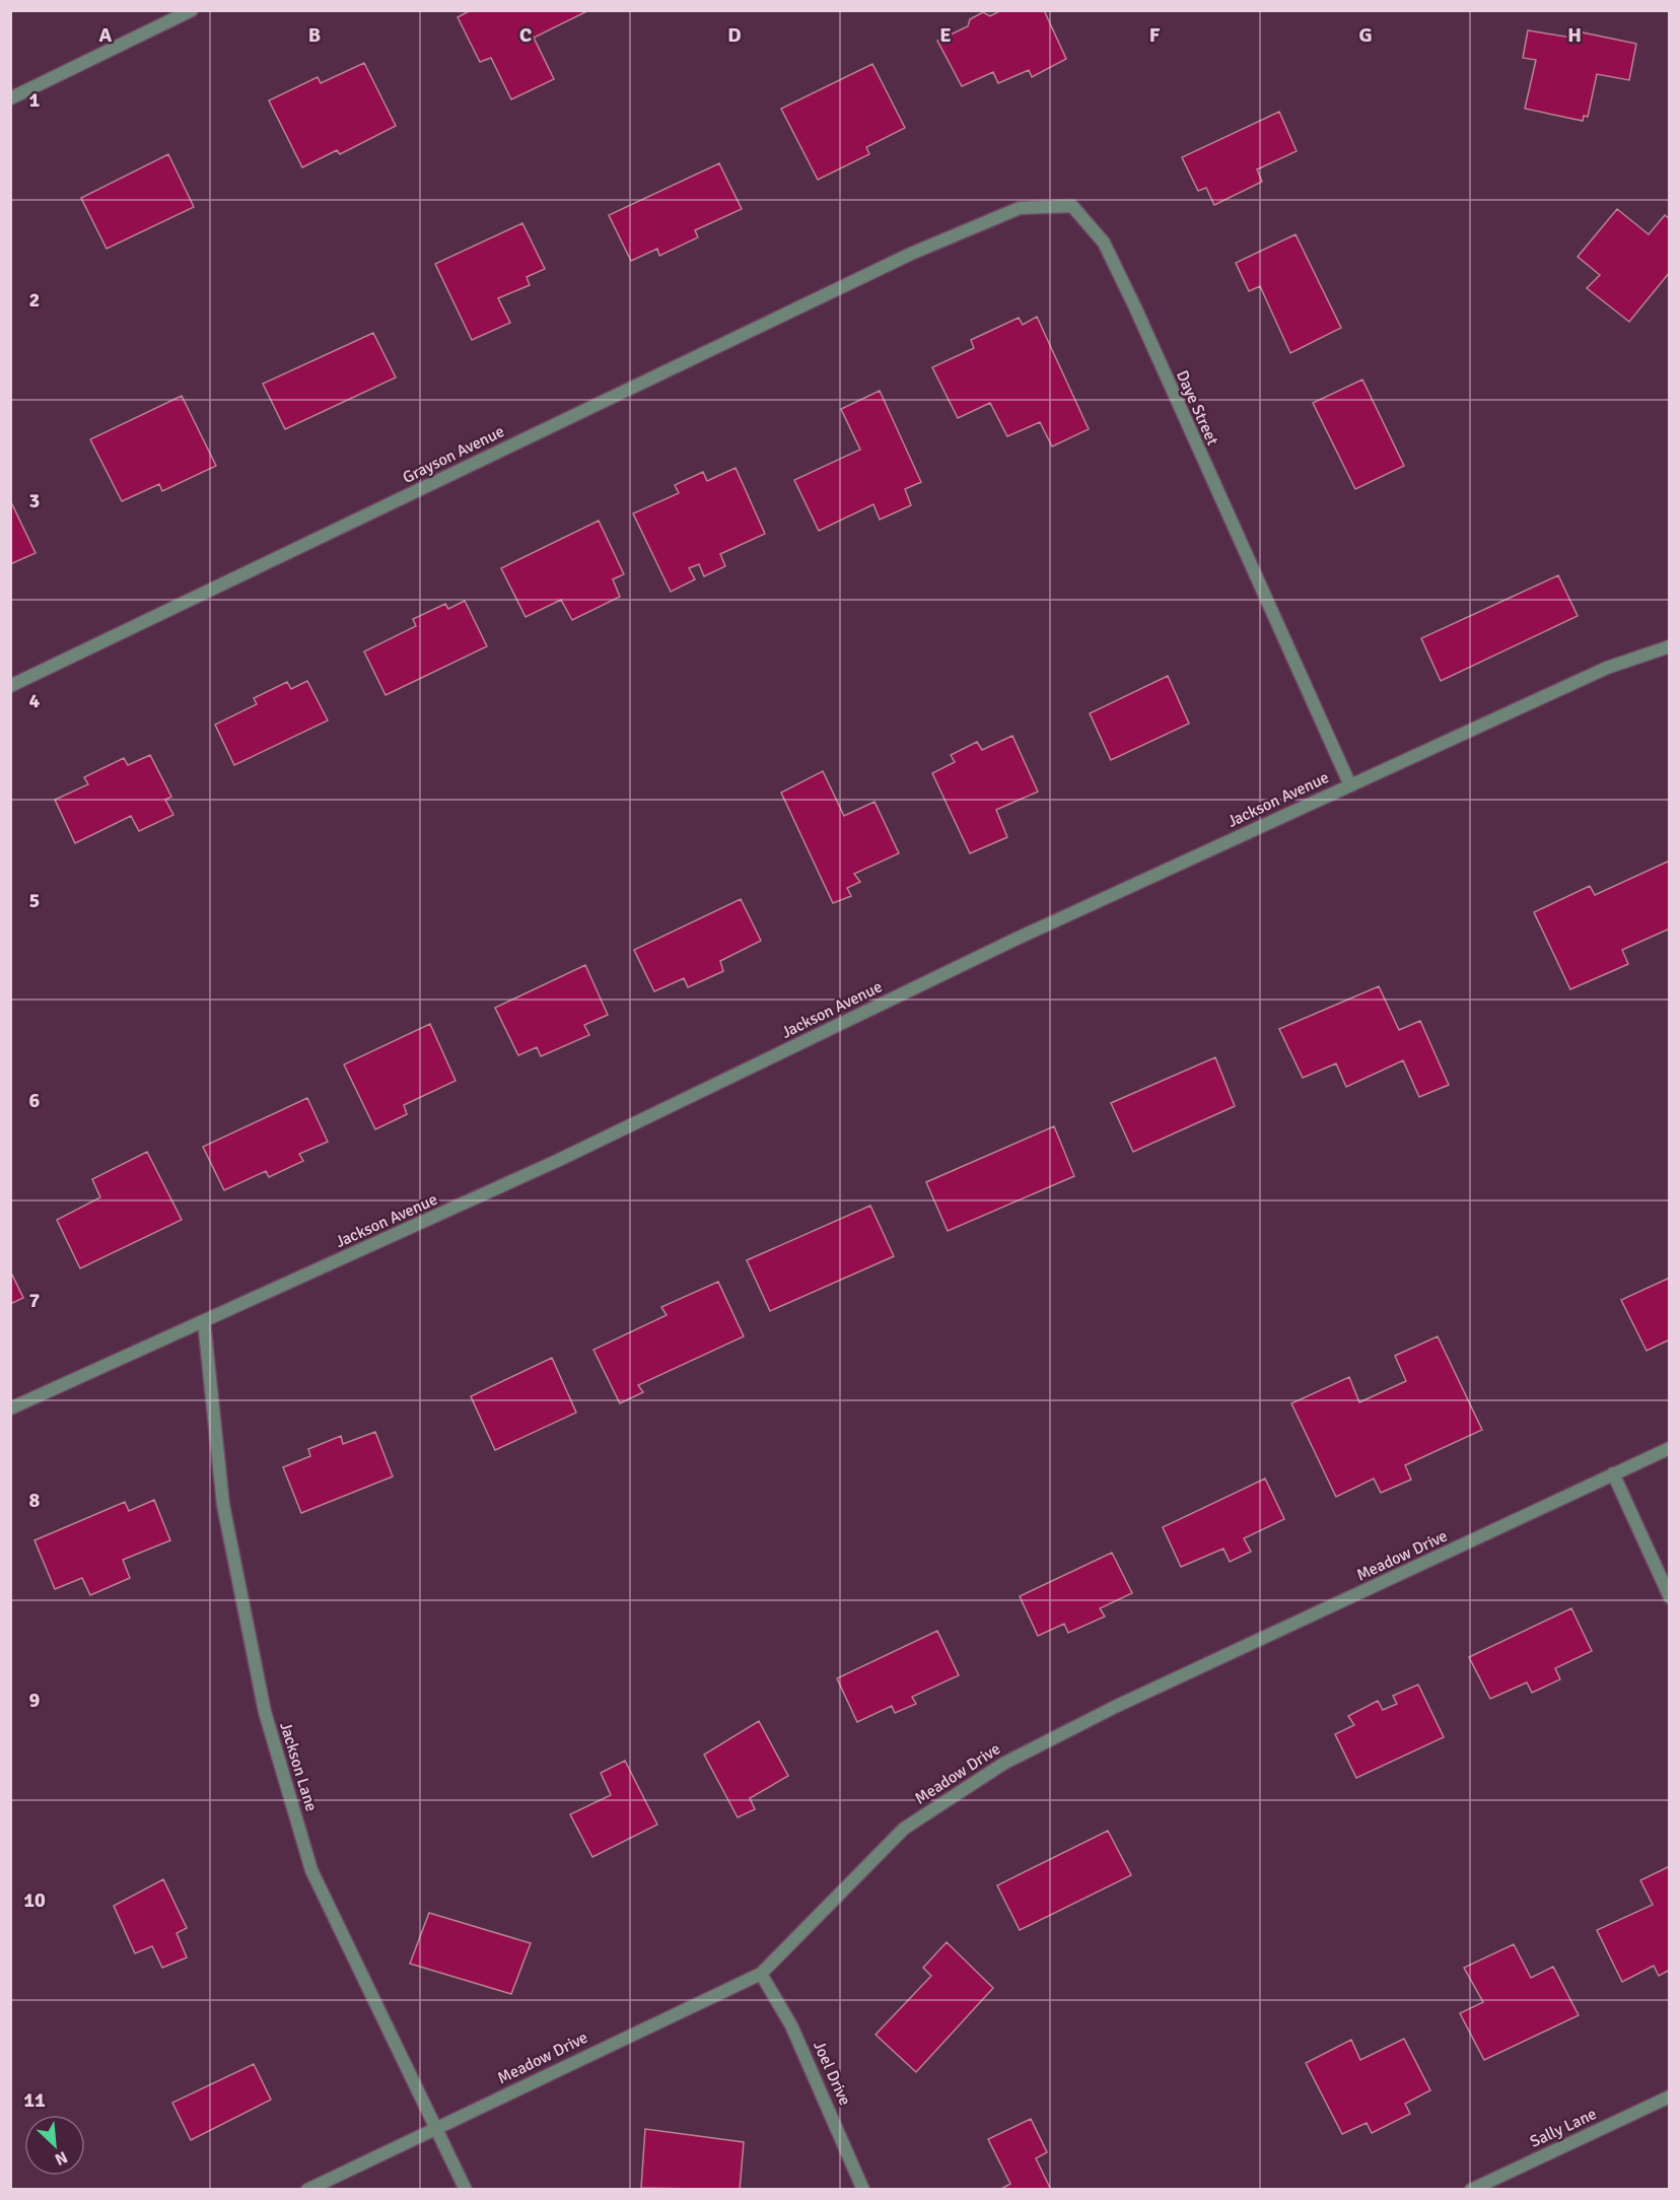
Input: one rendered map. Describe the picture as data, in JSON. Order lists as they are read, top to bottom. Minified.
{"streets":{"street":["Daye Street","Grayson Avenue","Jackson Avenue","Meadow Drive","Jackson Lane","Joel Drive","Sally Lane"]},"crossings":[["Daye Street","Grayson Avenue"],["Daye Street","Jackson Avenue"],["Jackson Avenue","Jackson Lane"],["Meadow Drive","Jackson Lane"],["Meadow Drive","Joel Drive"]],"north":"bottom right","grid":{"columns":["A","B","C","D","E","F","G","H"],"rows":["1","2","3","4","5","6","7","8","9","10","11"]}}
